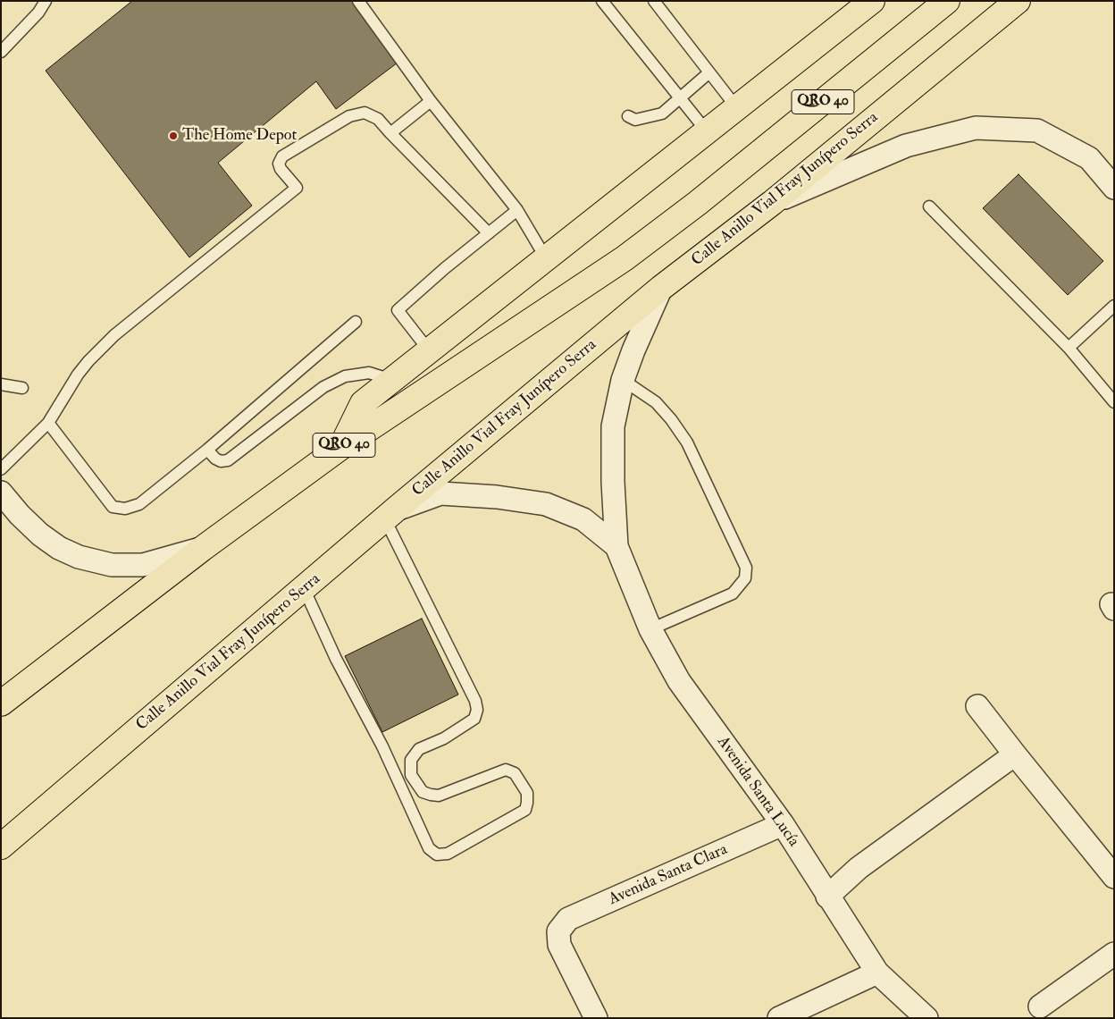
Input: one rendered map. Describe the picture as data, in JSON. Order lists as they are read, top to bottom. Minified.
{"streets":{"highway":["QRO 40","Calle Anillo Vial Fray Junípero Serra"],"street":["Avenida Santa Lucía","Avenida Santa Clara"]},"crossings":[["Calle Anillo Vial Fray Junípero Serra","Avenida Santa Lucía"],["Avenida Santa Lucía","Avenida Santa Clara"]],"places":["The Home Depot"]}
